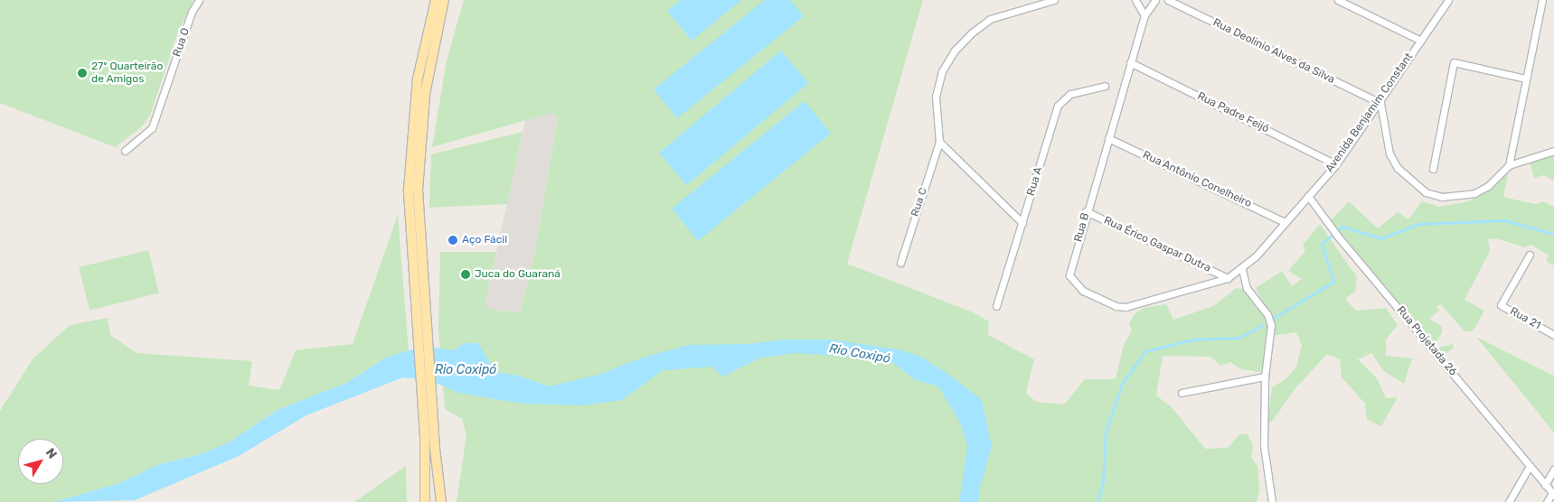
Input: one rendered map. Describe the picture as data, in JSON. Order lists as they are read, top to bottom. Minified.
{"streets":{"street":["Rua O","Rua Deolinio Alves da Silva","Rua Padre Feijó","Avenida Benjamim Constant","Rua Antônio Conelheiro","Rua A","Rua C","Rua B","Rua Érico Gaspar Dutra","Rua 21","Rua Projetada 26"]},"crossings":[["Rua Deolinio Alves da Silva","Avenida Benjamim Constant"],["Rua Padre Feijó","Avenida Benjamim Constant"],["Rua Padre Feijó","Rua B"],["Avenida Benjamim Constant","Rua Antônio Conelheiro"],["Avenida Benjamim Constant","Rua B"],["Avenida Benjamim Constant","Rua Érico Gaspar Dutra"],["Avenida Benjamim Constant","Rua Projetada 26"],["Rua Antônio Conelheiro","Rua B"],["Rua B","Rua Érico Gaspar Dutra"]],"water":["Rio Coxipó"],"places":["27º Quarteirão de Amigos","Aço Fácil","Juca do Guaraná"],"north":"top right"}
